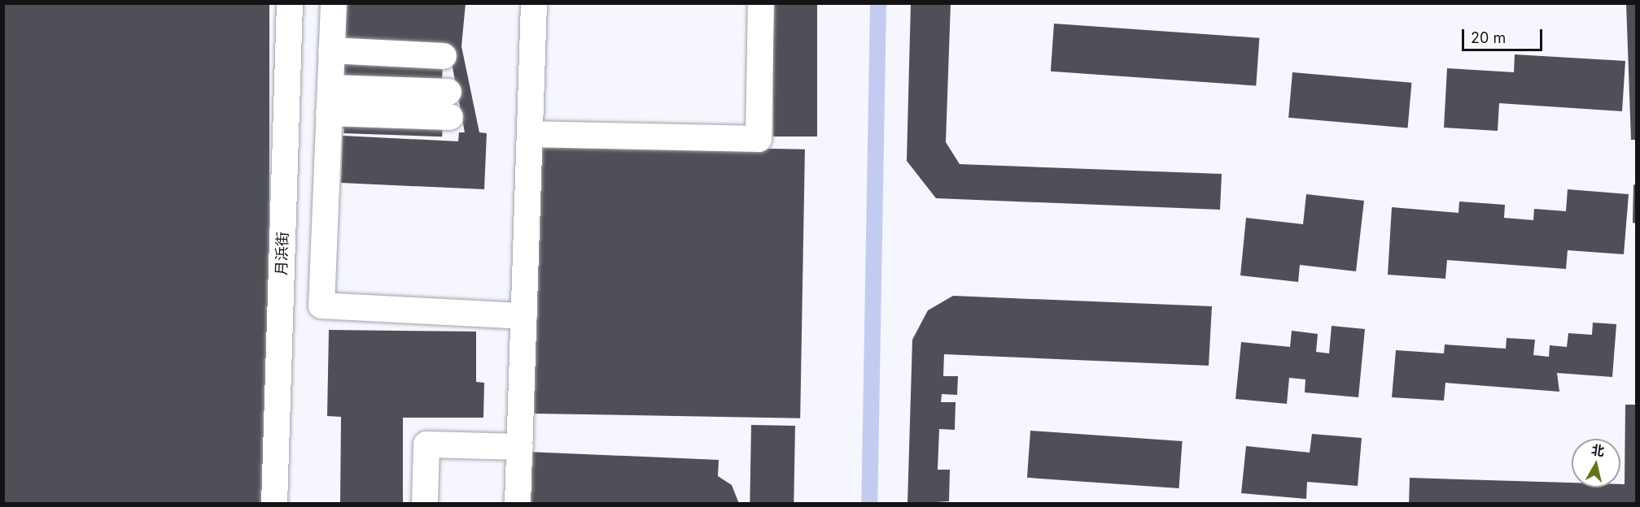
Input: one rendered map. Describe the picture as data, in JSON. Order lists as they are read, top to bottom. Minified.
{"streets":{"street":["月浜街"]},"scale_bar":"20 m","north":"top"}
